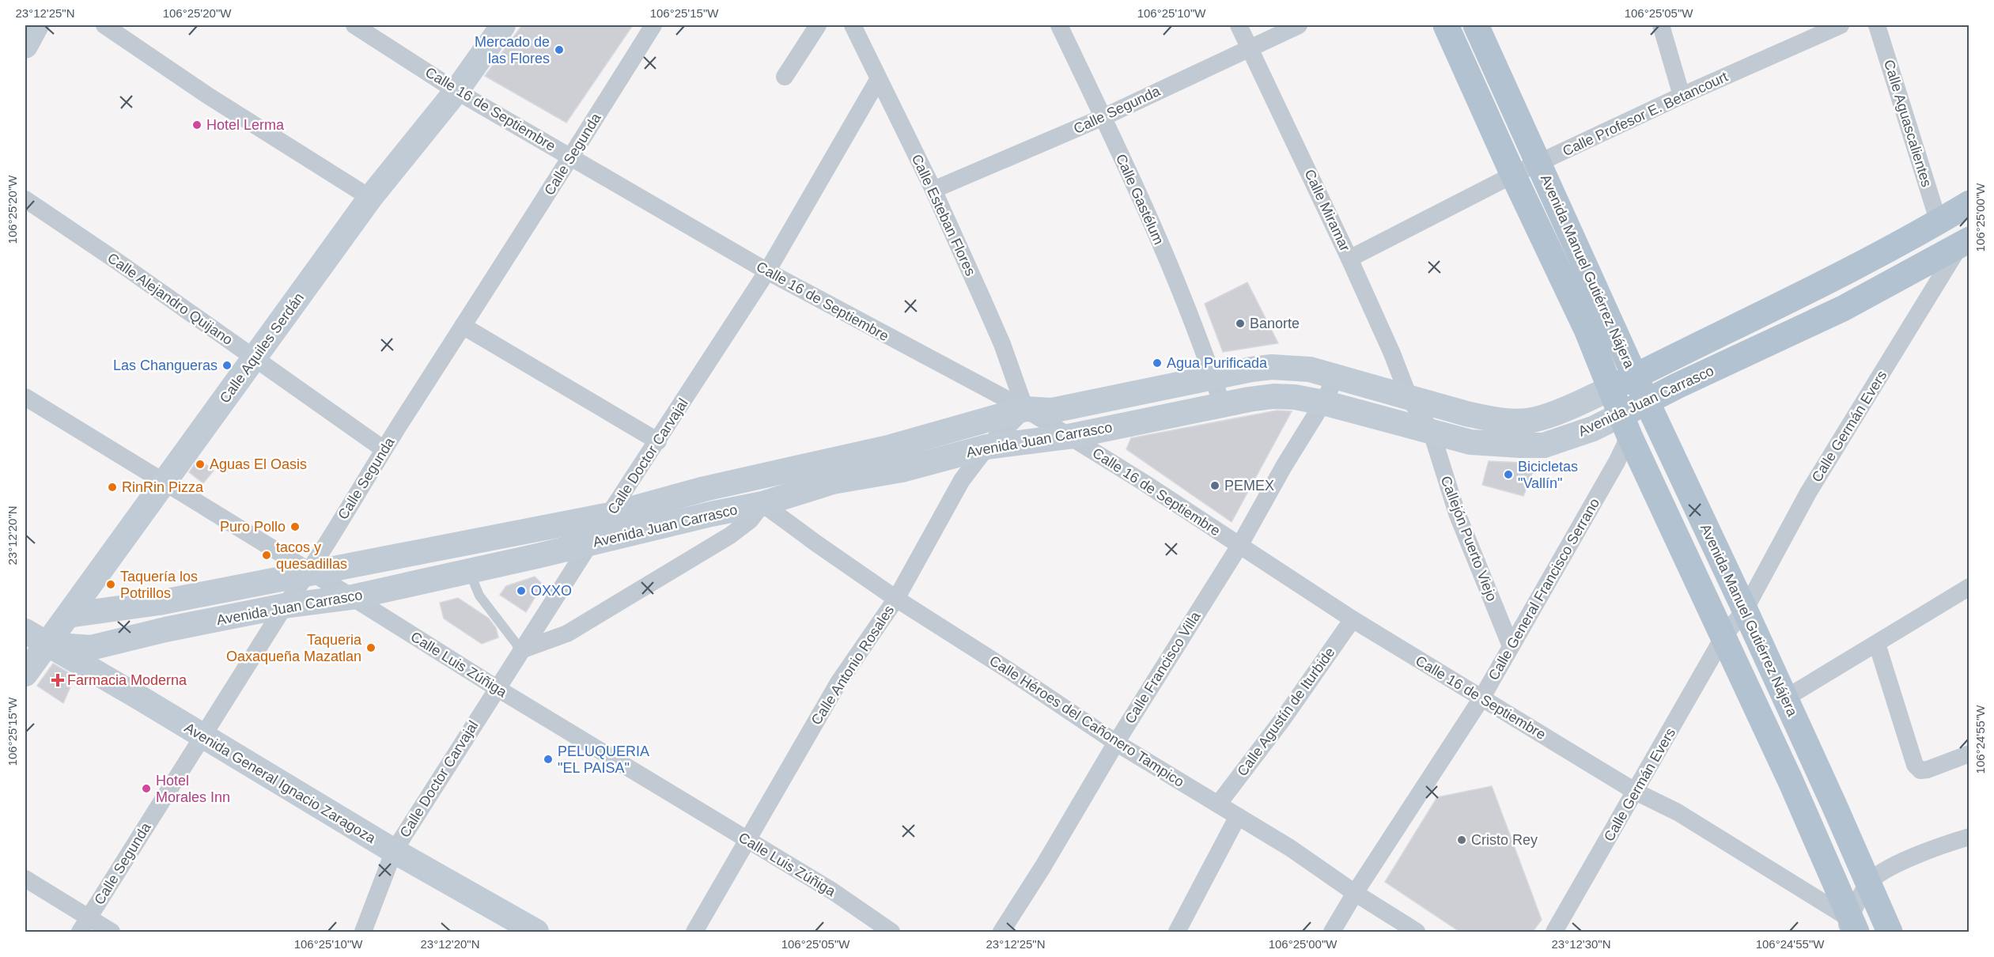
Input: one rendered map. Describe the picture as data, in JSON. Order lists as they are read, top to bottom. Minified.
{"streets":{"main road":["Avenida Manuel Gutiérrez Nájera","Avenida Juan Carrasco"],"street":["Calle 16 de Septiembre","Calle Segunda","Calle Profesor E. Betancourt","Calle Aguascalientes","Calle Gastélum","Calle Miramar","Calle Esteban Flores","Calle Alejandro Quijano","Calle Aquiles Serdán","Calle Germán Evers","Calle Doctor Carvajal","Callejón Puerto Viejo","Calle General Francisco Serrano","Calle Luis Zúñiga","Calle Antonio Rosales","Calle Francisco Villa","Calle Agustín de Iturbide","Calle Héroes del Cañonero Tampico","Avenida General Ignacio Zaragoza"]},"crossings":[["Calle 16 de Septiembre","Calle Segunda"],["Calle 16 de Septiembre","Calle Esteban Flores"],["Calle 16 de Septiembre","Avenida Manuel Gutiérrez Nájera"],["Calle 16 de Septiembre","Calle Aquiles Serdán"],["Calle 16 de Septiembre","Avenida Juan Carrasco"],["Calle 16 de Septiembre","Calle Germán Evers"],["Calle 16 de Septiembre","Calle Doctor Carvajal"],["Calle 16 de Septiembre","Calle General Francisco Serrano"],["Calle 16 de Septiembre","Calle Antonio Rosales"],["Calle 16 de Septiembre","Calle Francisco Villa"],["Calle 16 de Septiembre","Calle Agustín de Iturbide"],["Calle Segunda","Calle Gastélum"],["Calle Segunda","Calle Miramar"],["Calle Segunda","Calle Esteban Flores"],["Calle Segunda","Calle Alejandro Quijano"],["Calle Segunda","Avenida Juan Carrasco"],["Calle Segunda","Calle Luis Zúñiga"],["Calle Segunda","Avenida General Ignacio Zaragoza"],["Calle Profesor E. Betancourt","Calle Miramar"],["Calle Profesor E. Betancourt","Avenida Manuel Gutiérrez Nájera"],["Calle Aguascalientes","Avenida Juan Carrasco"],["Calle Gastélum","Avenida Juan Carrasco"],["Calle Miramar","Avenida Juan Carrasco"],["Calle Miramar","Callejón Puerto Viejo"],["Calle Esteban Flores","Avenida Juan Carrasco"],["Calle Esteban Flores","Calle Doctor Carvajal"],["Calle Esteban Flores","Calle Antonio Rosales"],["Avenida Manuel Gutiérrez Nájera","Avenida Juan Carrasco"],["Avenida Manuel Gutiérrez Nájera","Calle Germán Evers"],["Avenida Manuel Gutiérrez Nájera","Calle General Francisco Serrano"],["Calle Alejandro Quijano","Calle Aquiles Serdán"],["Calle Aquiles Serdán","Avenida Juan Carrasco"],["Calle Aquiles Serdán","Calle Luis Zúñiga"],["Calle Aquiles Serdán","Avenida General Ignacio Zaragoza"],["Avenida Juan Carrasco","Calle Germán Evers"],["Avenida Juan Carrasco","Calle Doctor Carvajal"],["Avenida Juan Carrasco","Callejón Puerto Viejo"],["Avenida Juan Carrasco","Calle General Francisco Serrano"],["Avenida Juan Carrasco","Calle Luis Zúñiga"],["Avenida Juan Carrasco","Calle Antonio Rosales"],["Avenida Juan Carrasco","Calle Francisco Villa"],["Avenida Juan Carrasco","Calle Héroes del Cañonero Tampico"],["Avenida Juan Carrasco","Avenida General Ignacio Zaragoza"],["Calle Doctor Carvajal","Calle Luis Zúñiga"],["Calle Doctor Carvajal","Avenida General Ignacio Zaragoza"],["Callejón Puerto Viejo","Calle General Francisco Serrano"],["Calle General Francisco Serrano","Calle Héroes del Cañonero Tampico"],["Calle Luis Zúñiga","Calle Antonio Rosales"],["Calle Antonio Rosales","Calle Héroes del Cañonero Tampico"],["Calle Francisco Villa","Calle Héroes del Cañonero Tampico"],["Calle Agustín de Iturbide","Calle Héroes del Cañonero Tampico"]],"places":{"other":["Mercado de las Flores","Hotel Lerma","Banorte","Agua Purificada","Las Changueras","Aguas El Oasis","Bicicletas \"Vallín\"","PEMEX","RinRin Pizza","Puro Pollo","tacos y quesadillas","Taquería los Potrillos","OXXO","Taqueria Oaxaqueña Mazatlan","PELUQUERIA \"EL PAISA\"","Hotel Morales Inn","Cristo Rey"],"health":["Farmacia Moderna"]},"coordinates":["23°12'25\"N","106°25'20\"W","106°25'15\"W","106°25'10\"W","106°25'05\"W","106°25'00\"W","23°12'20\"N","106°24'55\"W","23°12'30\"N"]}
